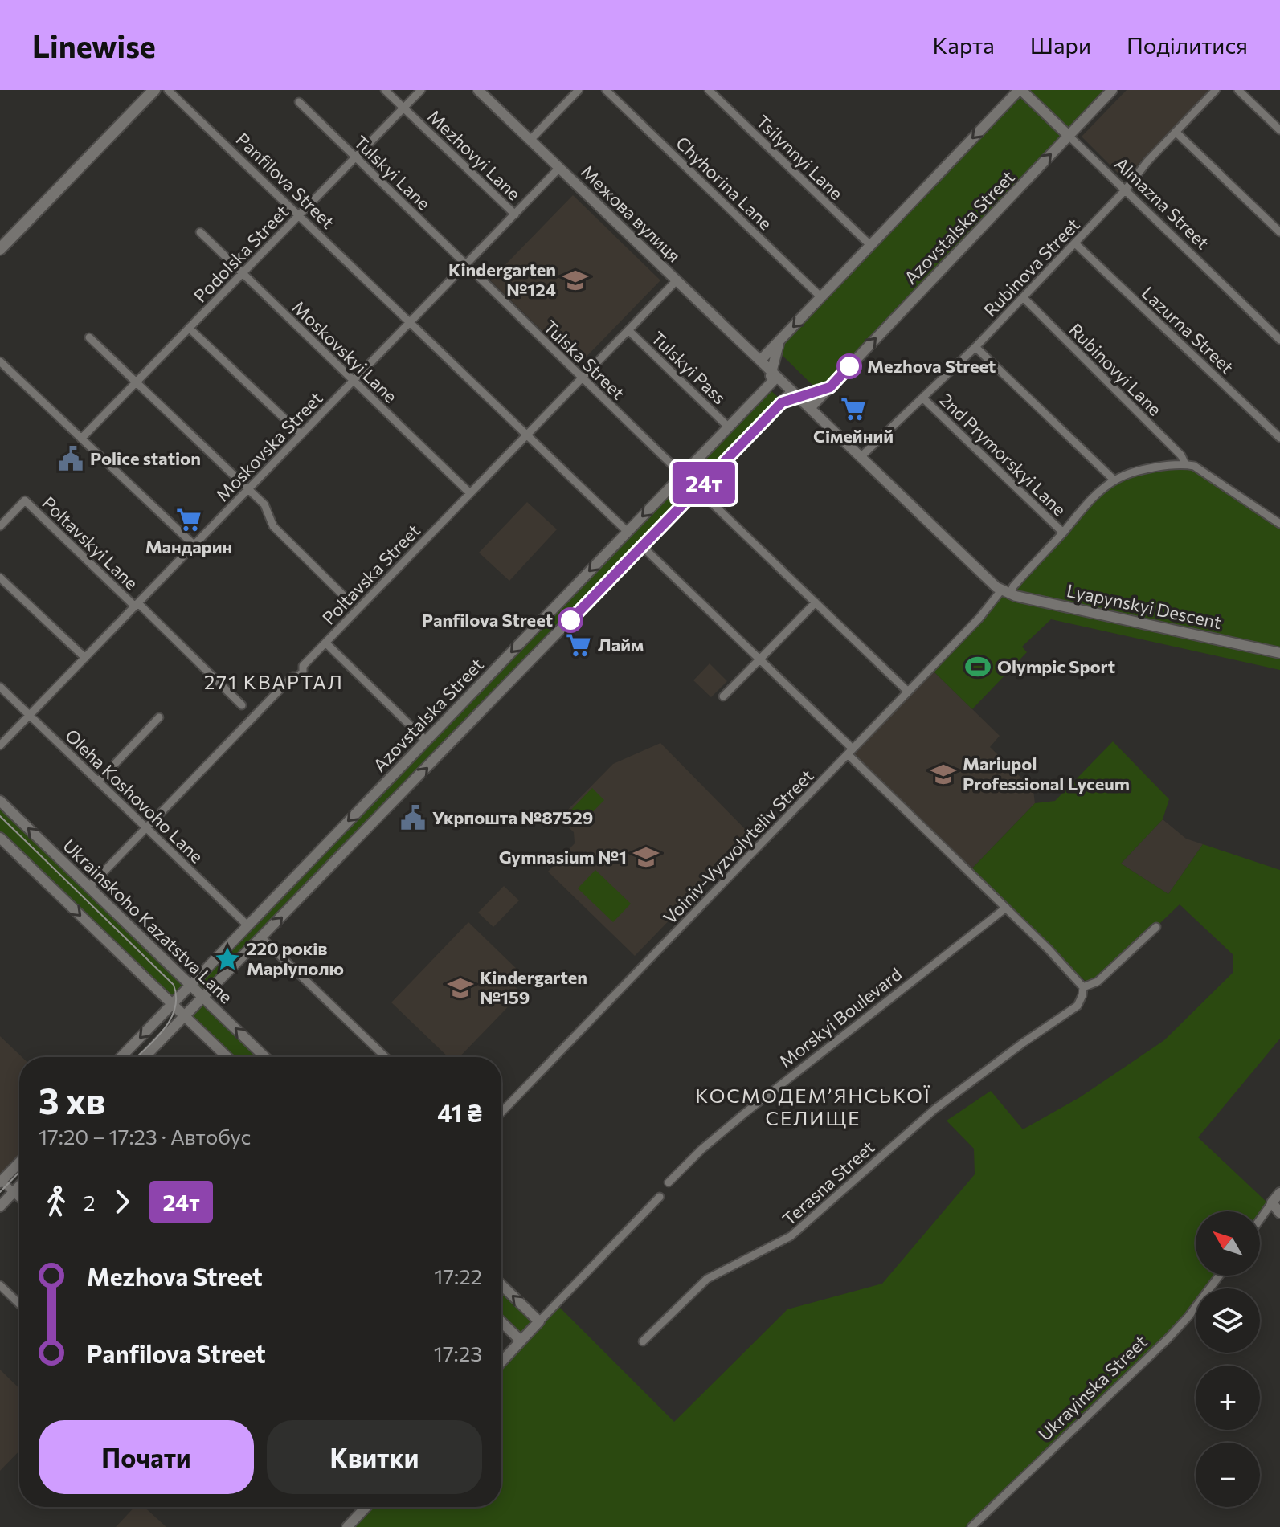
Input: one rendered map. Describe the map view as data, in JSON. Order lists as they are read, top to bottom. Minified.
{"streets":{"street":["Mezhovyi Lane","Tsilynnyi Lane","Tulskyi Lane","Panfilova Street","Chyhorina Lane","Almazna Street","Межова вулиця","Azovstalska Street","Podolska Street","Rubinova Street","Lazurna Street","Moskovskyi Lane","Tulska Street","Tulskyi Pass","Rubinovyi Lane","Moskovska Street","2nd Prymorskyi Lane","Poltavskyi Lane","Poltavska Street","Lyapynskyi Descent","Oleha Koshovoho Lane","Voiniv-Vyzvolyteliv Street","Ukrainskoho Kazatstva Lane","Morskyi Boulevard","Terasna Street","Ukrayinska Street"]},"crossings":[["Mezhovyi Lane","Podolska Street"],["Mezhovyi Lane","Moskovska Street"],["Tulskyi Lane","Podolska Street"],["Tulskyi Lane","Tulska Street"],["Tulskyi Lane","Moskovska Street"],["Panfilova Street","Azovstalska Street"],["Panfilova Street","Podolska Street"],["Panfilova Street","Moskovska Street"],["Panfilova Street","Poltavska Street"],["Panfilova Street","Voiniv-Vyzvolyteliv Street"],["Almazna Street","Azovstalska Street"],["Almazna Street","Rubinova Street"],["Межова вулиця","Moskovska Street"],["Межова вулиця","Poltavska Street"],["Azovstalska Street","Tulska Street"],["Azovstalska Street","Tulskyi Pass"],["Azovstalska Street","Oleha Koshovoho Lane"],["Azovstalska Street","Ukrainskoho Kazatstva Lane"],["Podolska Street","Moskovskyi Lane"],["Rubinova Street","Lazurna Street"],["Rubinova Street","Rubinovyi Lane"],["Rubinova Street","2nd Prymorskyi Lane"],["Moskovskyi Lane","Moskovska Street"],["Moskovskyi Lane","Poltavska Street"],["Tulska Street","Moskovska Street"],["Tulska Street","Poltavska Street"],["Tulskyi Pass","Poltavska Street"],["Rubinovyi Lane","Voiniv-Vyzvolyteliv Street"],["Moskovska Street","Poltavskyi Lane"],["Moskovska Street","Oleha Koshovoho Lane"],["2nd Prymorskyi Lane","Voiniv-Vyzvolyteliv Street"],["Poltavska Street","Oleha Koshovoho Lane"],["Poltavska Street","Ukrainskoho Kazatstva Lane"],["Lyapynskyi Descent","Voiniv-Vyzvolyteliv Street"]],"districts":["271 КВАРТАЛ","КОСМОДЕМ’ЯНСЬКОЇ СЕЛИЩЕ"],"places":{"school or university":["Kindergarten №124","Mariupol Professional Lyceum","Gymnasium №1","Kindergarten №159"],"other":["Mezhova Street","Panfilova Street"],"supermarket":["Сімейний","Мандарин","Лайм"],"public building":["Police station","Укрпошта №87529"],"sports":["Olympic Sport"],"place":["220 років Маріуполю"]},"lines":["bus line 24т"],"north":"top left","page":{"header":"Linewise","nav":["Карта","Шари","Поділитися"],"on_map":"24т","heading":["3 хв","17:20 – 17:23 · Автобус","41 ₴"],"legs":["2","24т"],"map_buttons":["+","−"],"list":[{"name":"Mezhova Street","value":"17:22"},{"name":"Panfilova Street","value":"17:23"}],"buttons":["Почати","Квитки"]}}
